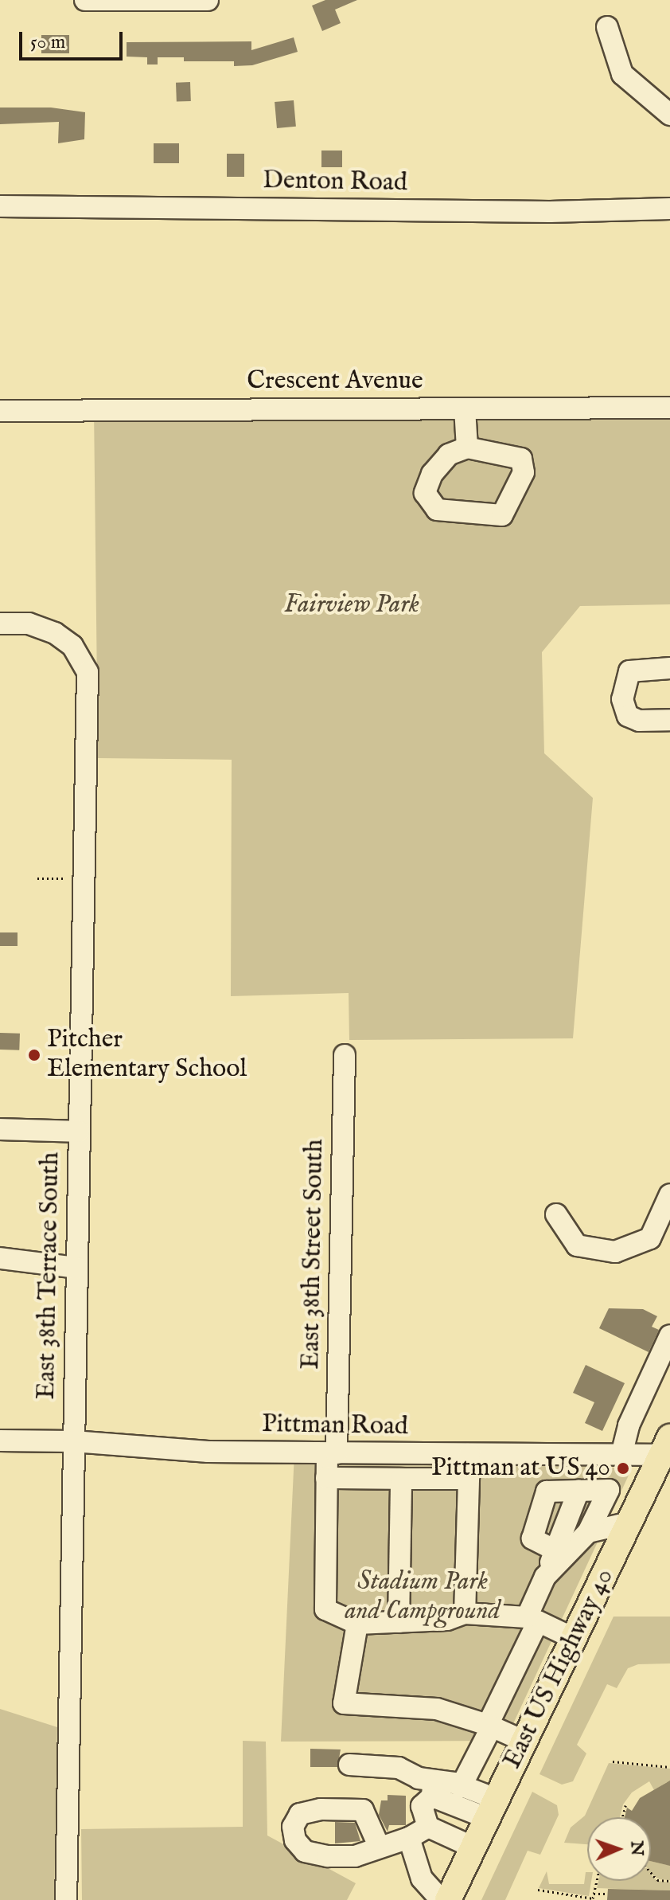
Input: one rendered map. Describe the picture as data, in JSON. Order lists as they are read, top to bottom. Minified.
{"streets":{"main road":["East US Highway 40"],"street":["Denton Road","Crescent Avenue","East 38th Street South","East 38th Terrace South","Pittman Road"]},"crossings":[["East 38th Street South","Pittman Road"],["East 38th Terrace South","Pittman Road"],["Pittman Road","East US Highway 40"]],"parks":["Fairview Park","Stadium Park and Campground"],"places":["Pitcher Elementary School","Pittman at US 40"],"scale_bar":"50 m","north":"right"}
